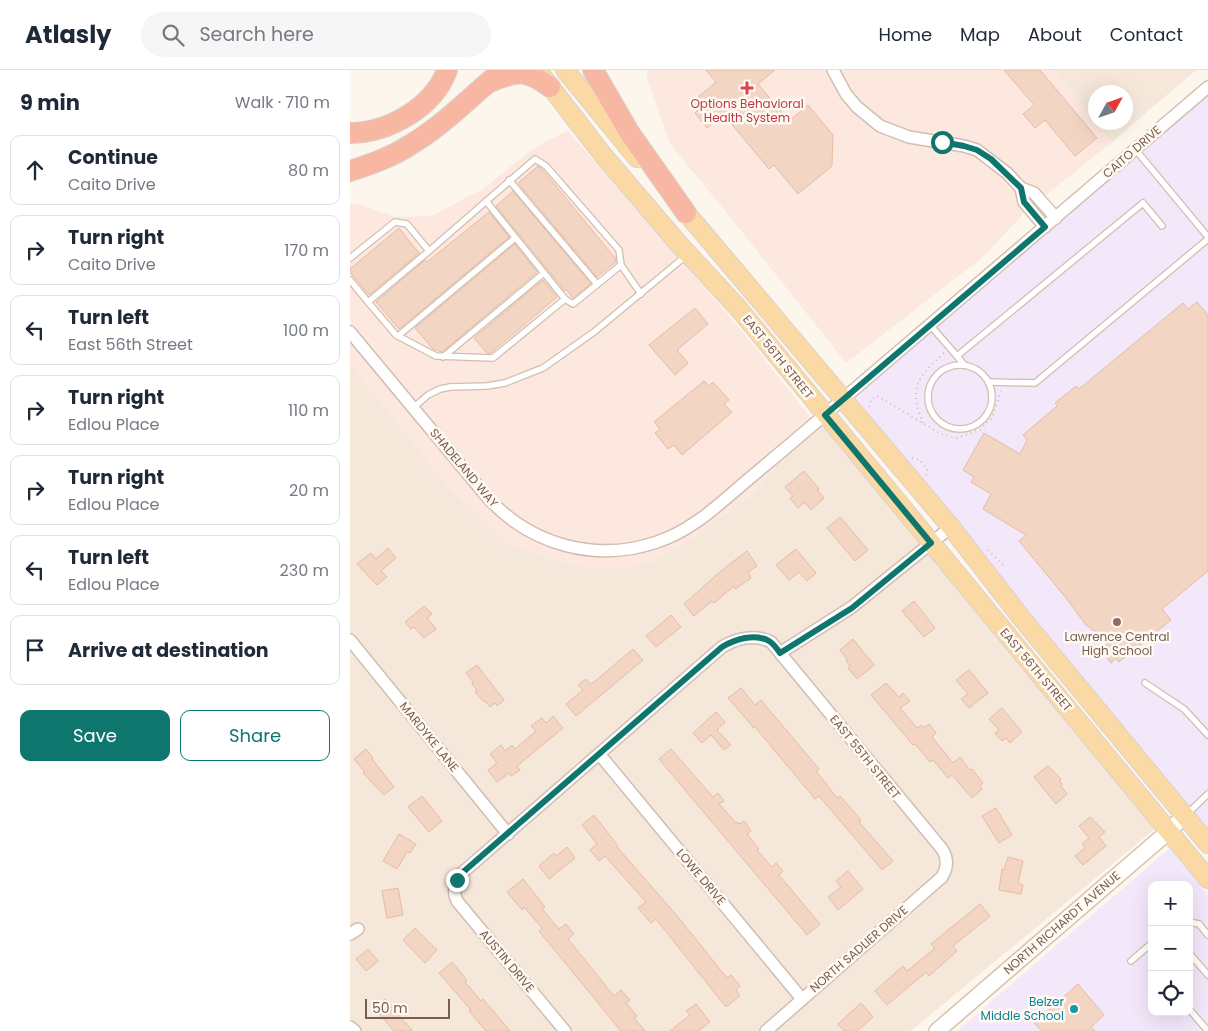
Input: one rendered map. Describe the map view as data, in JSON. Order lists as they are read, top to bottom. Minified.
{"streets":{"main road":["EAST 56TH STREET"],"street":["CAITO DRIVE","SHADELAND WAY","MARDYKE LANE","EAST 55TH STREET","LOWE DRIVE","NORTH RICHARDT AVENUE","NORTH SADLIER DRIVE","AUSTIN DRIVE"]},"crossings":[["CAITO DRIVE","EAST 56TH STREET"],["CAITO DRIVE","SHADELAND WAY"],["EAST 56TH STREET","SHADELAND WAY"],["EAST 56TH STREET","NORTH RICHARDT AVENUE"],["MARDYKE LANE","EAST 55TH STREET"],["EAST 55TH STREET","LOWE DRIVE"],["EAST 55TH STREET","NORTH SADLIER DRIVE"],["EAST 55TH STREET","AUSTIN DRIVE"],["LOWE DRIVE","NORTH SADLIER DRIVE"]],"places":{"health":["Options Behavioral Health System"],"other":["Lawrence Central High School","Belzer Middle School"]},"scale_bar":"50 m","north":"top right","page":{"header":"Atlasly","search":"Search here","nav":["Home","Map","About","Contact"],"heading":["9 min","Walk · 710 m"],"list":[["Continue","Caito Drive","80 m"],["Turn right","Caito Drive","170 m"],["Turn left","East 56th Street","100 m"],["Turn right","Edlou Place","110 m"],["Turn right","Edlou Place","20 m"],["Turn left","Edlou Place","230 m"],"Arrive at destination"],"buttons":["Save","Share"],"map_buttons":["+","−"],"scale":"50 m"}}
